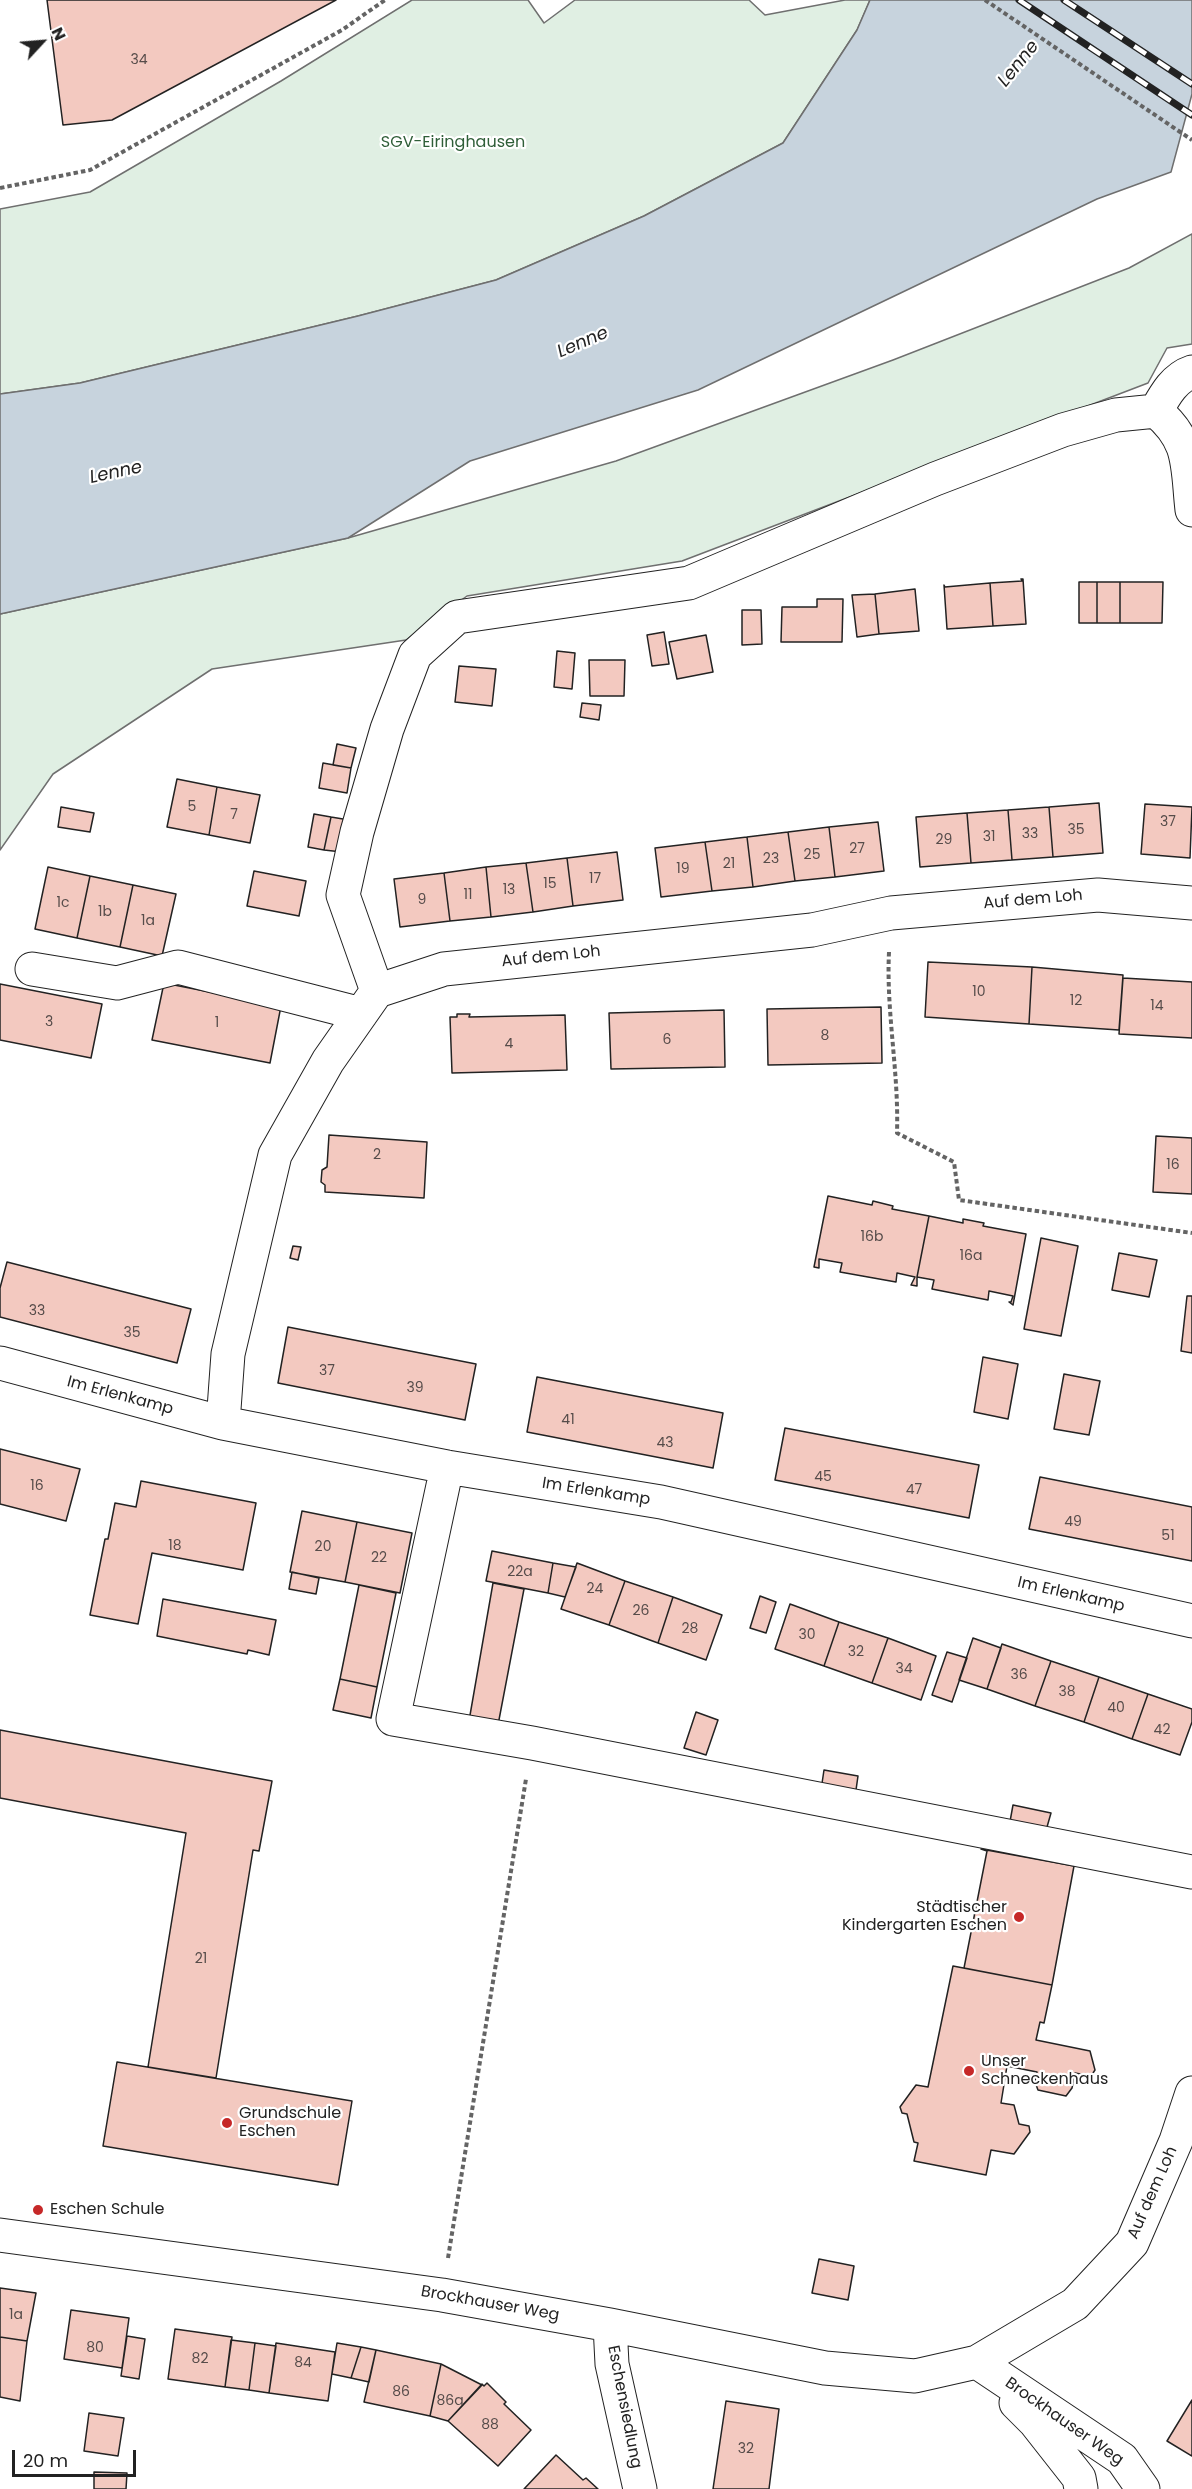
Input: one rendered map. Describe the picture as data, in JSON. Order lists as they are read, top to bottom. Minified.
{"streets":{"street":["Auf dem Loh","Im Erlenkamp","Brockhauser Weg","Eschensiedlung"]},"crossings":[["Auf dem Loh","Brockhauser Weg"],["Brockhauser Weg","Eschensiedlung"]],"water":["Lenne"],"parks":["SGV-Eiringhausen"],"places":["Städtischer Kindergarten Eschen","Unser Schneckenhaus","Grundschule Eschen","Eschen Schule"],"house_numbers":["34","5","7","37","35","33","31","29","27","25","23","21","19","17","15","13","11","9","1c","1b","1a","10","12","14","3","1","8","6","4","2","16","16b","16a","33","35","37","39","41","43","45","16","47","49","51","18","20","22","22a","24","26","28","30","32","34","36","38","40","42","21","1a","80","82","84","86","86a","88","32"],"scale_bar":"20 m","north":"top right"}
